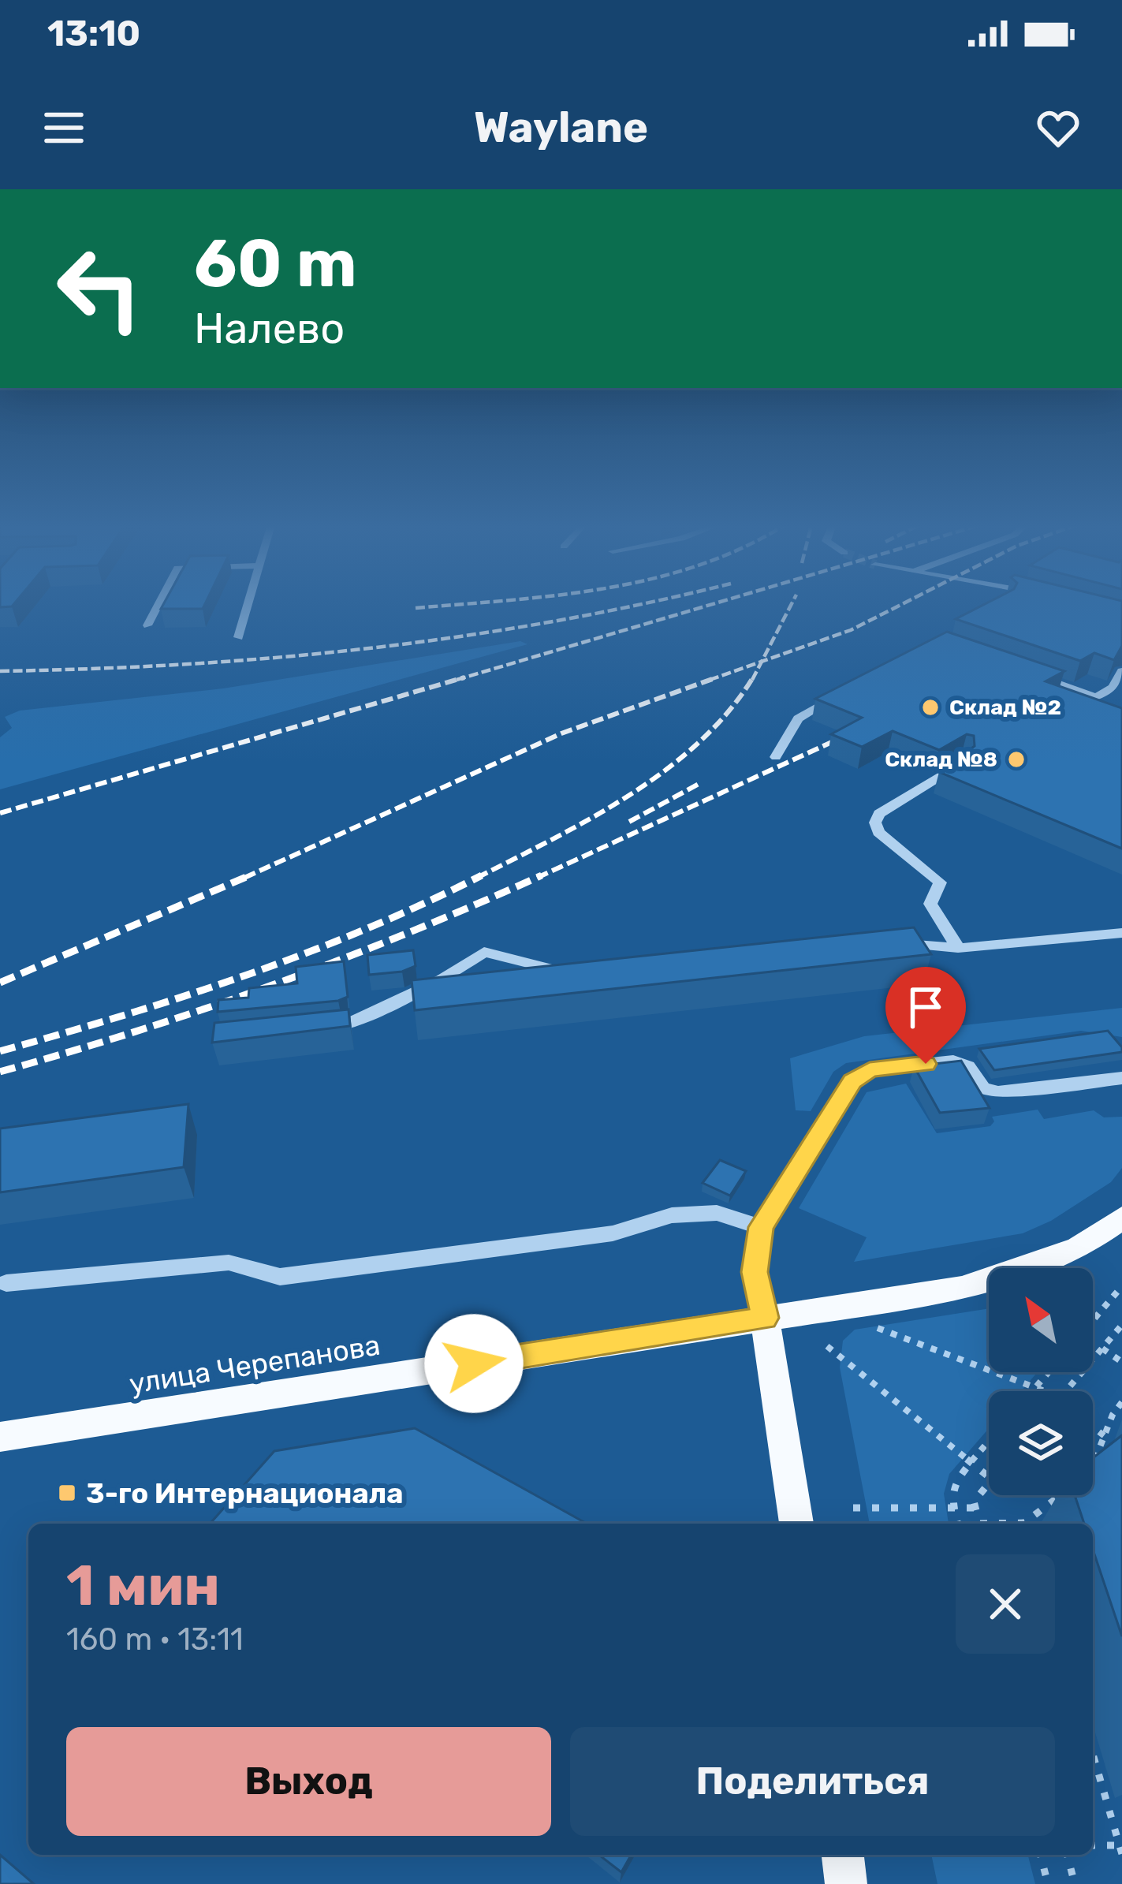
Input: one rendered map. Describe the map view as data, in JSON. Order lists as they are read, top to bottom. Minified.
{"streets":{"main road":["улица Черепанова"]},"places":{"other":["Склад №2","Склад №8"],"transit":["3-го Интернационала"]},"north":"top left","page":{"status":"13:10","header":"Waylane","turn":["60 m","Налево"],"heading":["1 мин","160 m · 13:11"],"buttons":["Выход","Поделиться"]}}
